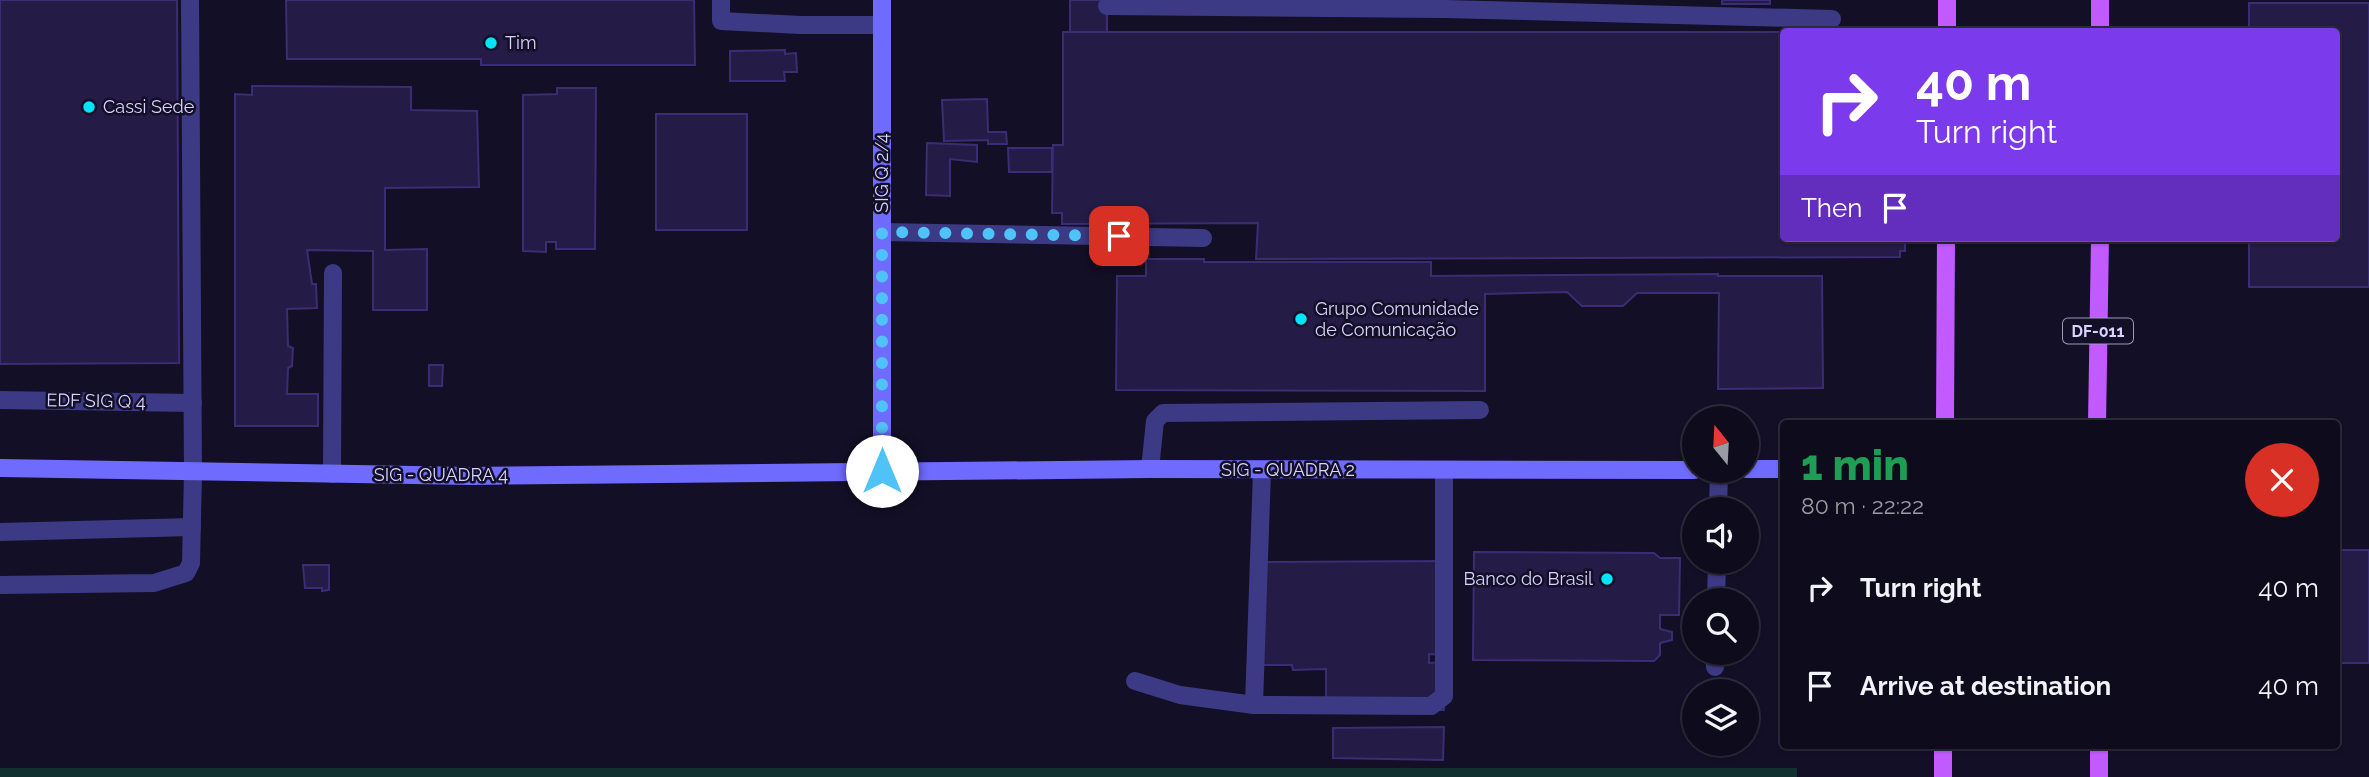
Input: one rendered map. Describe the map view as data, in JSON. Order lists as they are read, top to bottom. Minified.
{"streets":{"main road":["DF-011"],"street":["SIG Q 2/4","SIG - QUADRA 2","SIG - QUADRA 4"],"lane":["EDF SIG Q 4"]},"crossings":[["SIG Q 2/4","SIG - QUADRA 2"],["SIG Q 2/4","SIG - QUADRA 4"],["SIG - QUADRA 2","SIG - QUADRA 4"]],"places":["Tim","Cassi Sede","Grupo Comunidade de Comunicação","Banco do Brasil"],"north":"top","page":{"turn":["40 m","Turn right"],"then":"Then","heading":["1 min","80 m · 22:22"],"list":[{"name":"Turn right","value":"40 m"},{"name":"Arrive at destination","value":"40 m"}]}}
